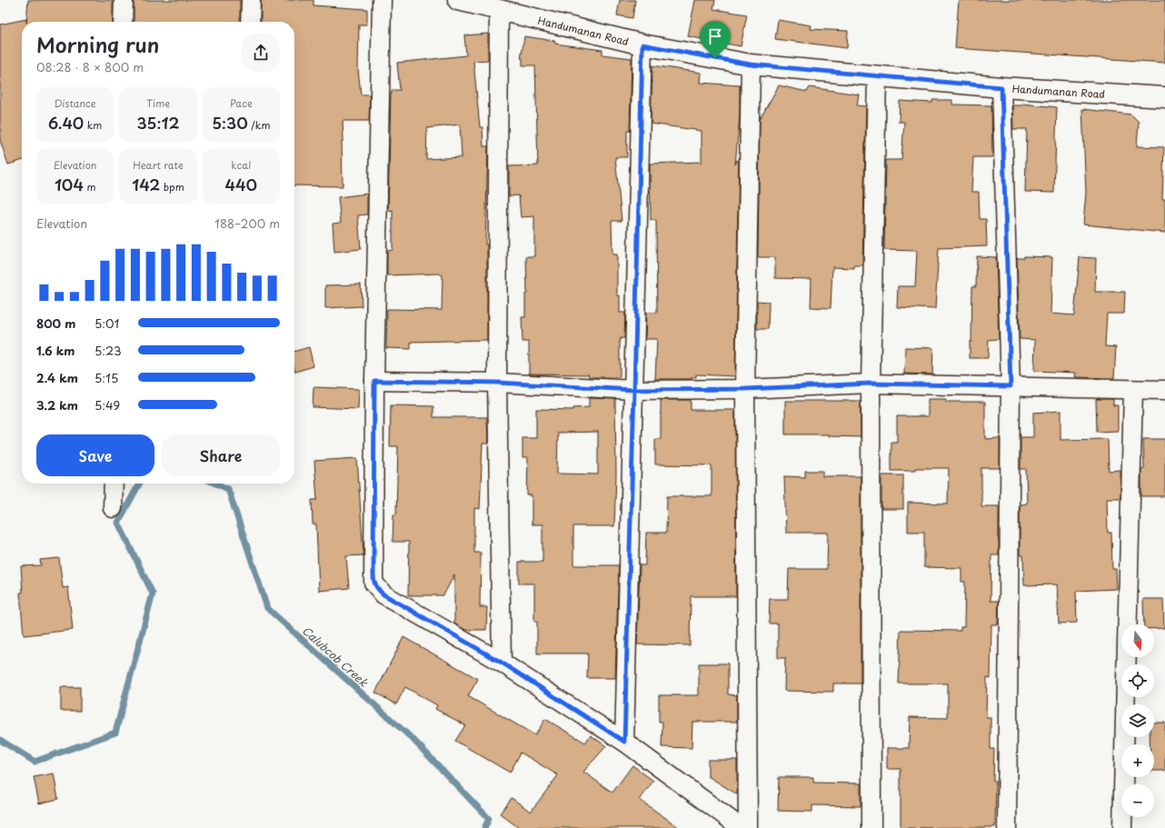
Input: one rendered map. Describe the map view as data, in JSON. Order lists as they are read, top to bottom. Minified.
{"streets":{"street":["Handumanan Road"]},"water":["Calubcob Creek"],"north":"bottom","page":{"heading":["Morning run","08:28 · 8 × 800 m"],"stats":[["Distance","6.40 km"],["Time","35:12"],["Pace","5:30 /km"],["Elevation","104 m"],["Heart rate","142 bpm"],["kcal","440"]],"chart":["Elevation","188–200 m"],"list":[{"name":"800 m","note":"5:01"},{"name":"1.6 km","note":"5:23"},{"name":"2.4 km","note":"5:15"},{"name":"3.2 km","note":"5:49"}],"buttons":["Save","Share"],"map_buttons":["+","−"]}}
